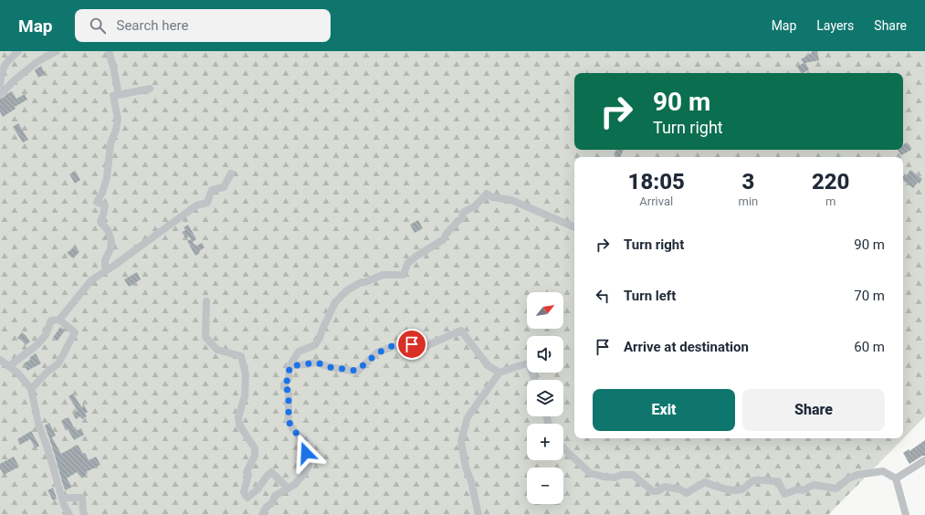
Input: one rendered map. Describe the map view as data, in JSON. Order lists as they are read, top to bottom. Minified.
{"north":"top right","page":{"header":"Map","search":"Search here","nav":["Map","Layers","Share"],"turn":["90 m","Turn right"],"eta":["18:05","Arrival","3","min","220","m"],"list":[{"name":"Turn right","value":"90 m"},{"name":"Turn left","value":"70 m"},{"name":"Arrive at destination","value":"60 m"}],"map_buttons":["+","−"],"buttons":["Exit","Share"]}}
